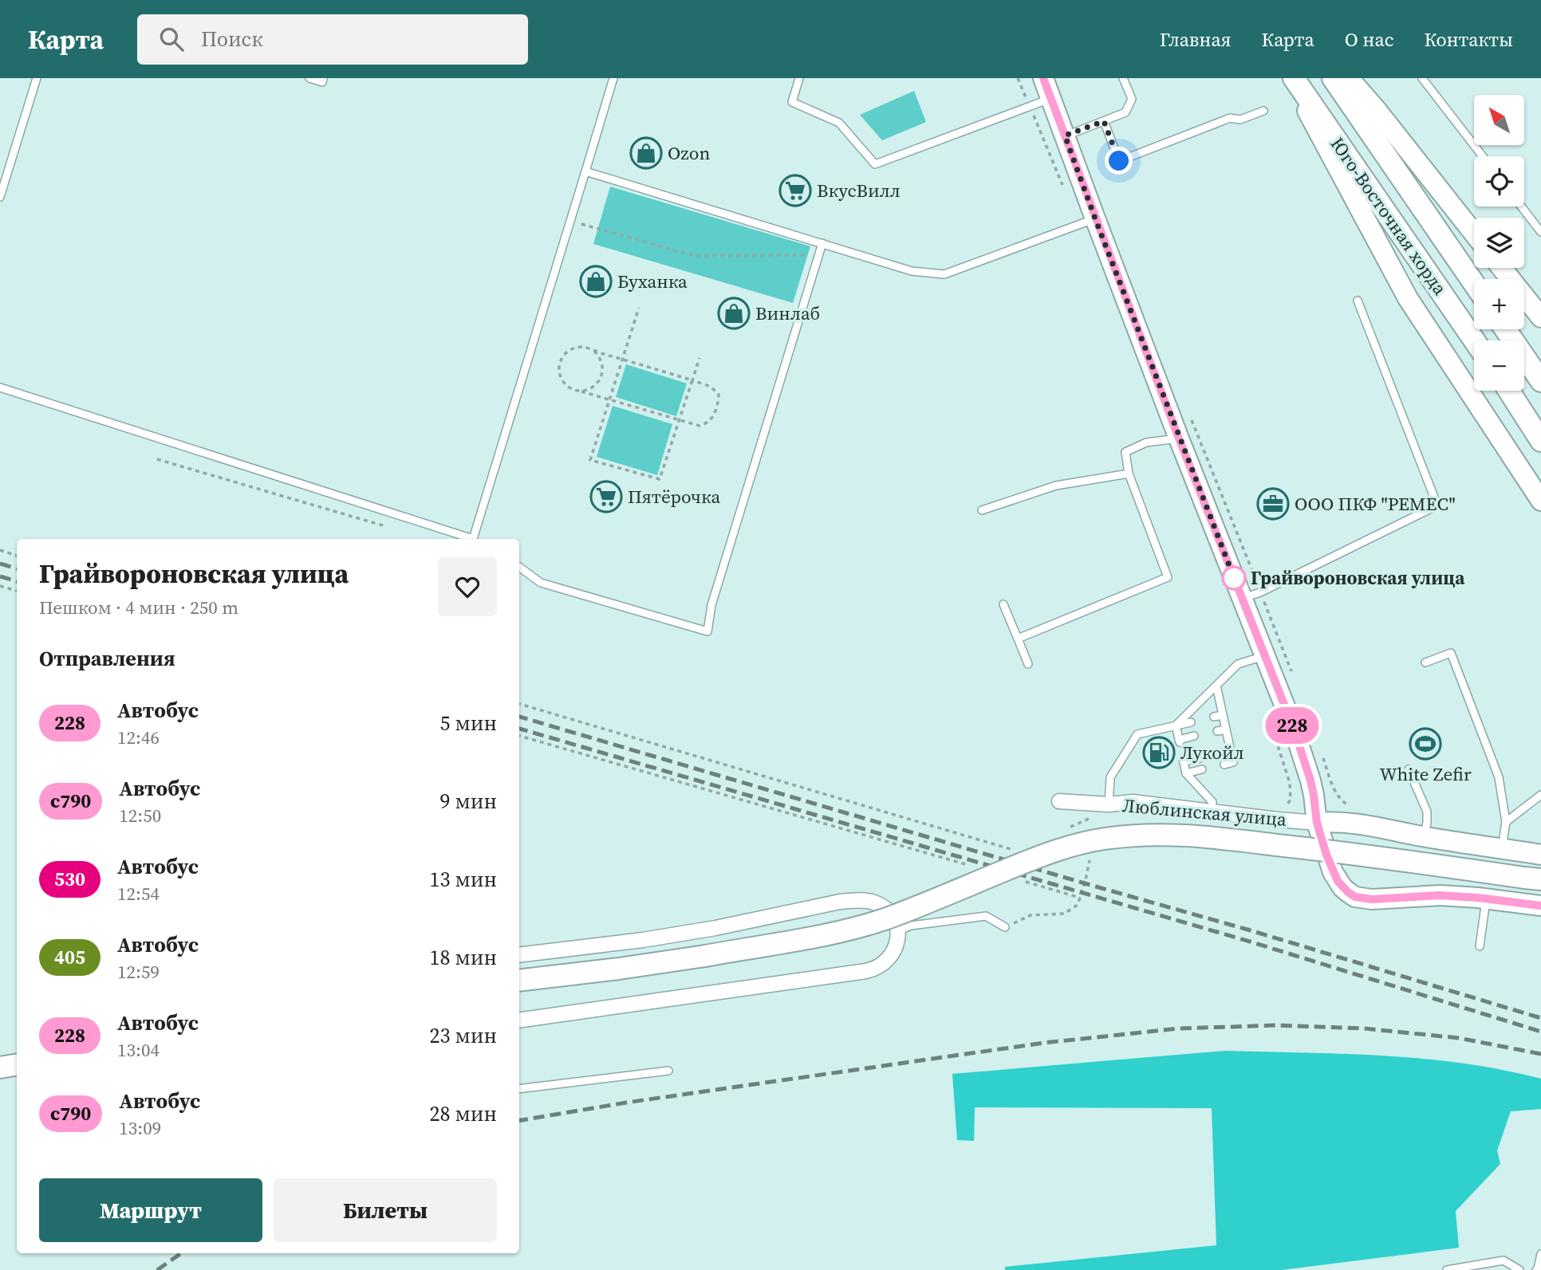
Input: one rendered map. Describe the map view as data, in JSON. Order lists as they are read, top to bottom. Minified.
{"streets":{"main road":["Юго-Восточная хорда","Люблинская улица"]},"places":{"shop":["Ozon","Буханка","Винлаб"],"supermarket":["ВкусВилл","Пятёрочка"],"office":["ООО ПКФ \"РЕМЕС\""],"other":["Грайвороновская улица"],"sports":["White Zefir"],"fuel station":["Лукойл"]},"lines":["bus line 228"],"north":"top left","page":{"header":"Карта","search":"Поиск","nav":["Главная","Карта","О нас","Контакты"],"on_map":"228","map_buttons":["+","−"],"heading":[["Грайвороновская улица","Пешком · 4 мин · 250 m"],"Отправления"],"list":[{"mark":"228","name":"Автобус","note":"12:46","value":"5 мин"},{"mark":"с790","name":"Автобус","note":"12:50","value":"9 мин"},{"mark":"530","name":"Автобус","note":"12:54","value":"13 мин"},{"mark":"405","name":"Автобус","note":"12:59","value":"18 мин"},{"mark":"228","name":"Автобус","note":"13:04","value":"23 мин"},{"mark":"с790","name":"Автобус","note":"13:09","value":"28 мин"}],"buttons":["Маршрут","Билеты"]}}
